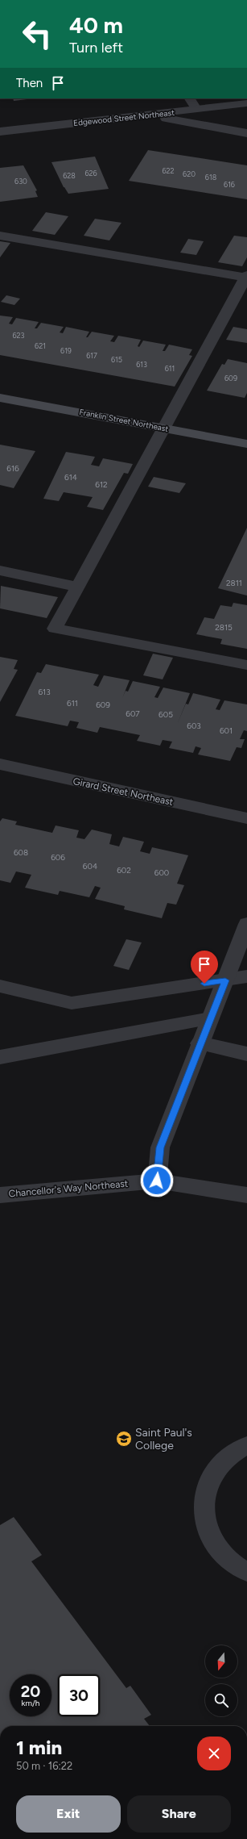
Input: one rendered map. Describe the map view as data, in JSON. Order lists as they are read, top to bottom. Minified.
{"streets":{"street":["Edgewood Street Northeast","Franklin Street Northeast","Girard Street Northeast","Chancellor's Way Northeast"]},"places":{"school or university":["Saint Paul's College"]},"house_numbers":["622","626","620","628","618","630","616","623","621","619","617","615","613","611","609","616","614","612","2811","2815","613","611","609","607","605","603","601","608","606","604","602","600"],"north":"bottom","page":{"turn":["40 m","Turn left"],"then":"Then","speed":"20 km/h","limit":"30","heading":["1 min","50 m · 16:22"],"buttons":["Exit","Share"]}}
